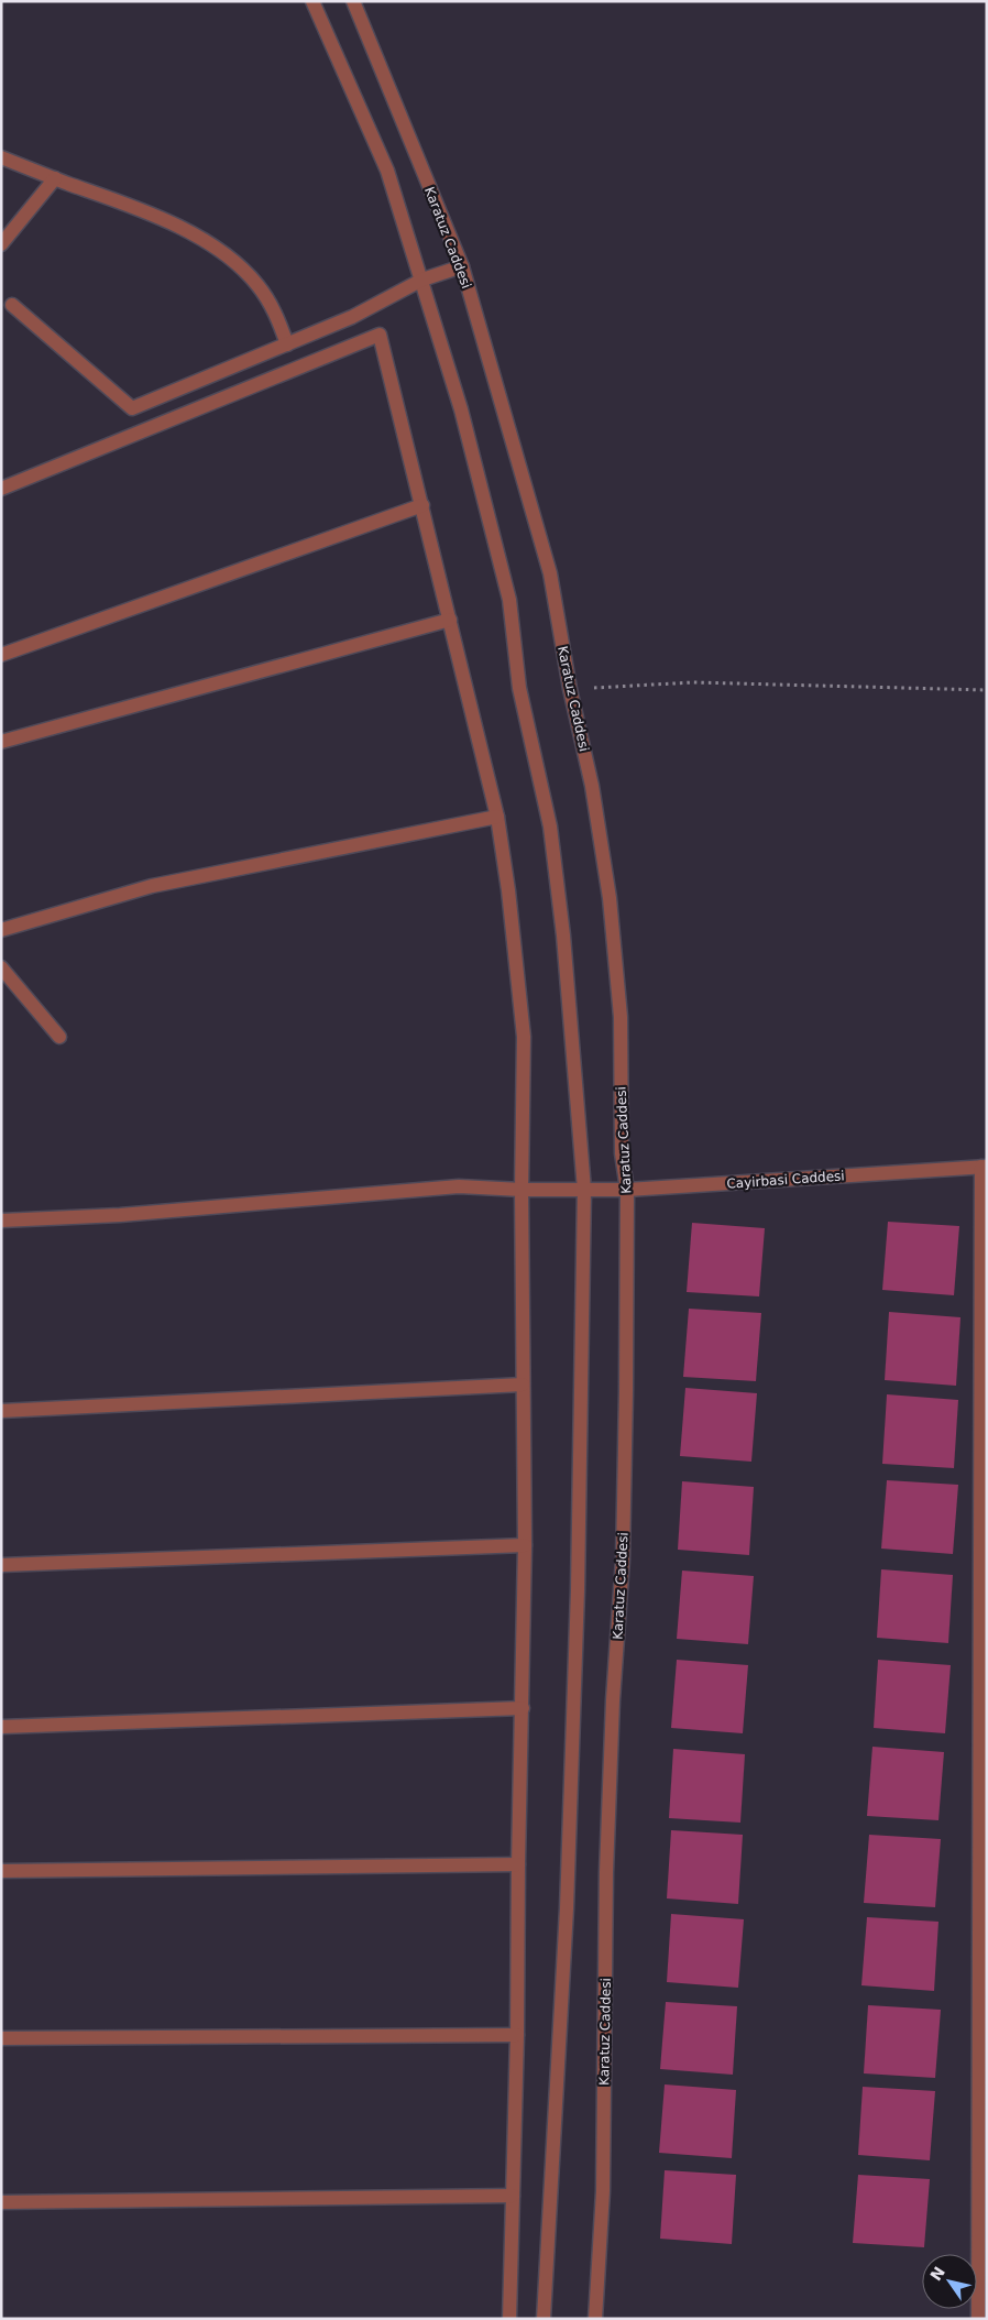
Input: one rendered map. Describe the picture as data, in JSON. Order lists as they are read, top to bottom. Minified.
{"streets":{"street":["Karatuz Caddesi","Cayirbasi Caddesi"]},"crossings":[["Karatuz Caddesi","Cayirbasi Caddesi"]],"north":"top left"}
